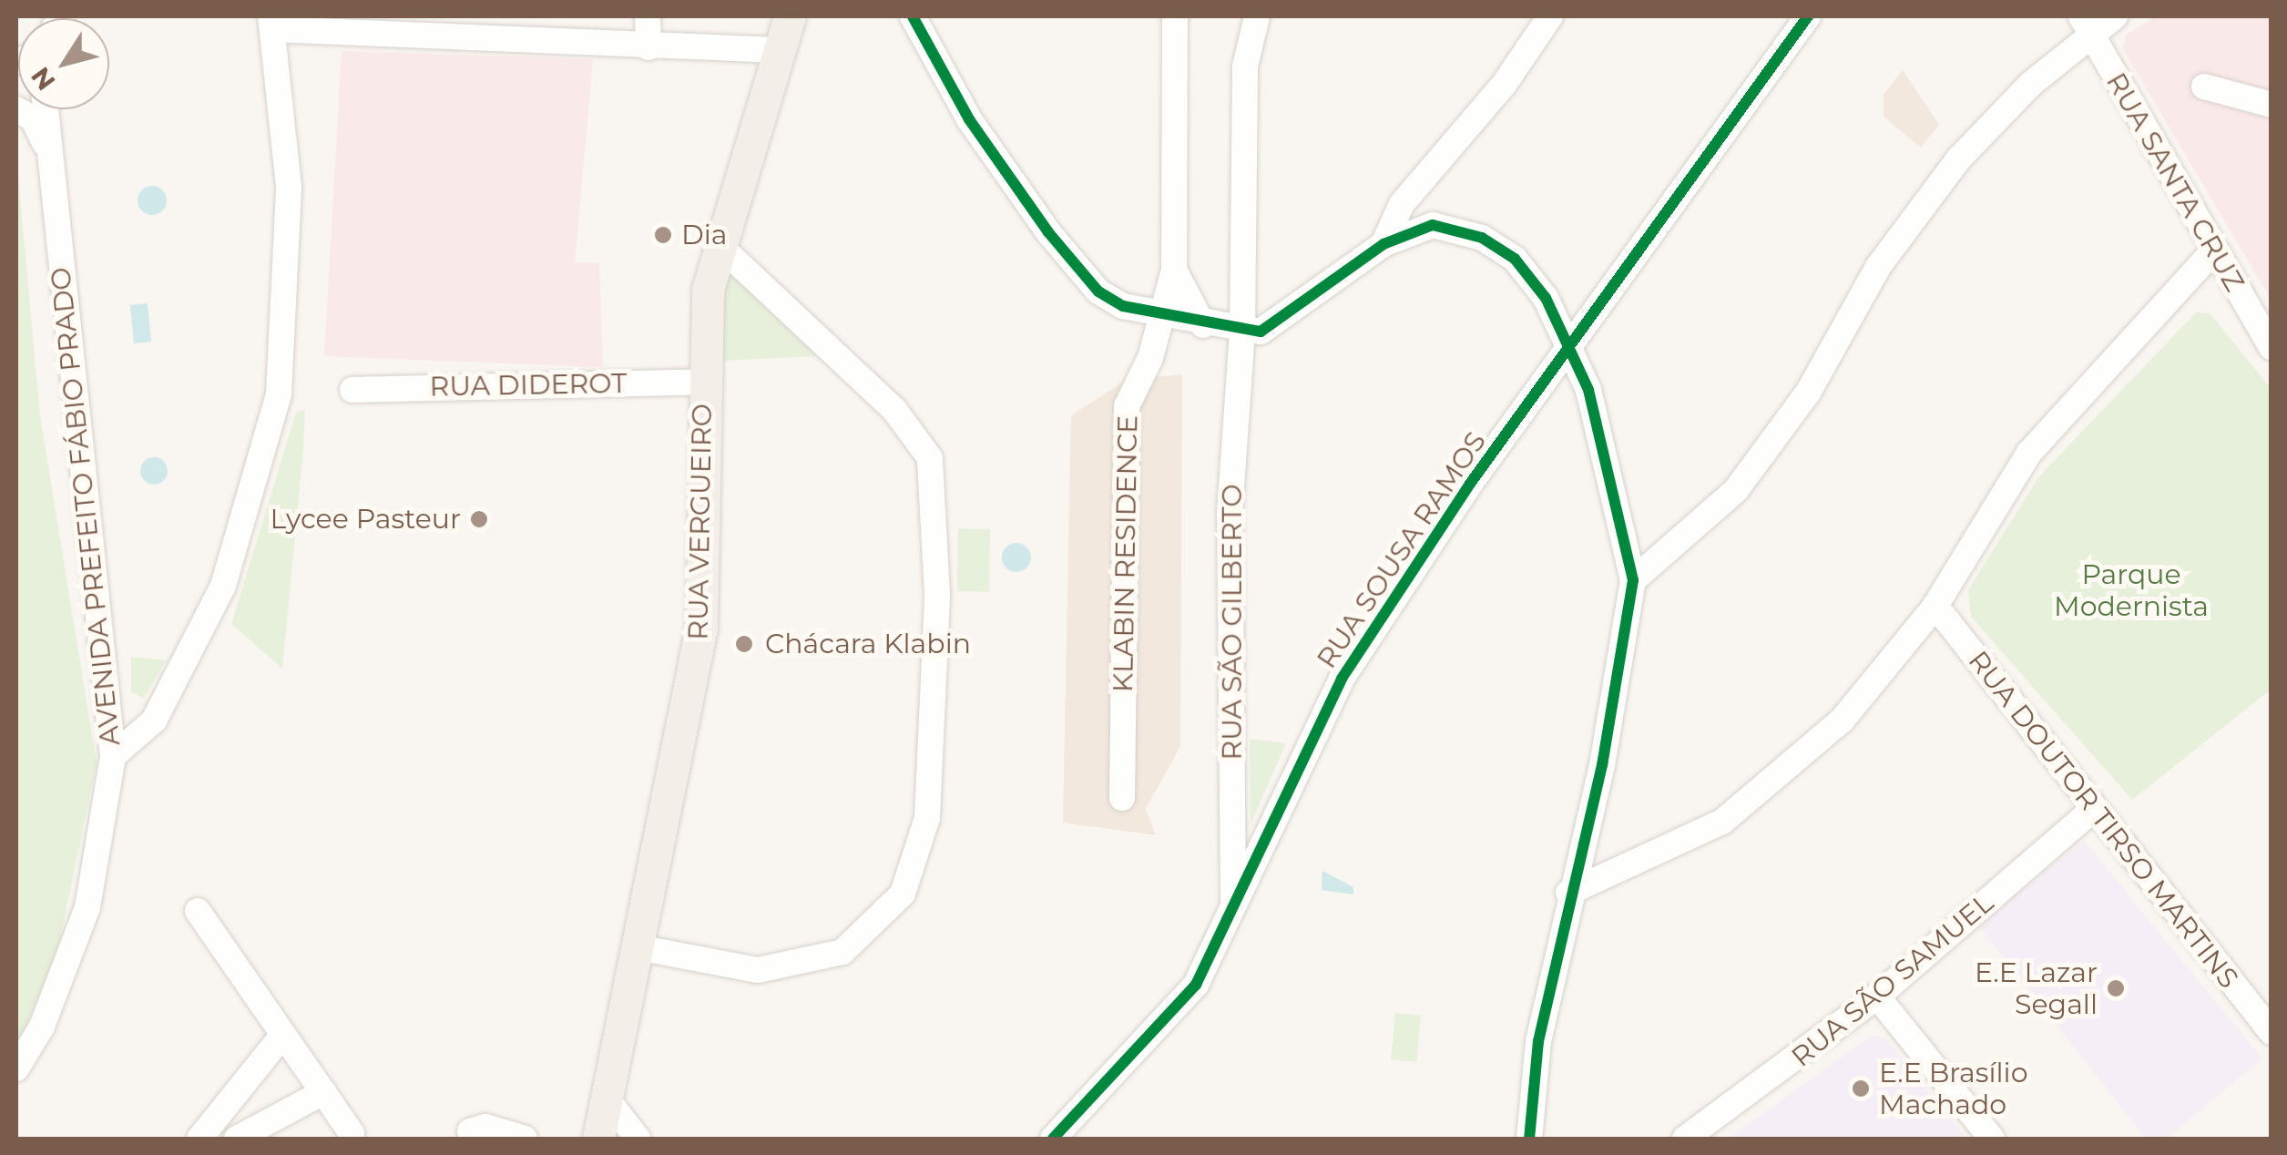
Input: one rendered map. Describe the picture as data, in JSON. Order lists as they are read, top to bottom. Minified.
{"streets":{"main road":["RUA VERGUEIRO"],"street":["RUA SANTA CRUZ","RUA DIDEROT","AVENIDA PREFEITO FÁBIO PRADO","RUA SOUSA RAMOS","KLABIN RESIDENCE","RUA SÃO GILBERTO","RUA DOUTOR TIRSO MARTINS","RUA SÃO SAMUEL"]},"crossings":[["RUA DIDEROT","RUA VERGUEIRO"],["RUA SOUSA RAMOS","RUA SÃO GILBERTO"],["RUA DOUTOR TIRSO MARTINS","RUA SÃO SAMUEL"]],"parks":["Parque Modernista"],"places":["Dia","Lycee Pasteur","Chácara Klabin","E.E Lazar Segall","E.E Brasílio Machado"],"north":"bottom left"}
